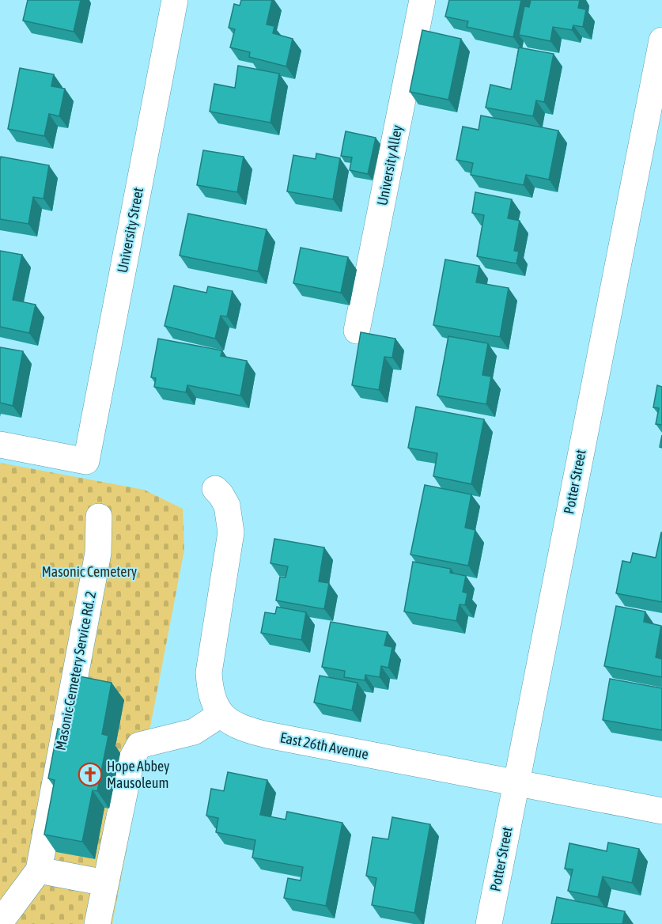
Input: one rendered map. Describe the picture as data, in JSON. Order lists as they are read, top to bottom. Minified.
{"streets":{"street":["University Alley","University Street","Potter Street","Masonic Cemetery Service Rd. 2","East 26th Avenue"]},"crossings":[["Potter Street","East 26th Avenue"]],"parks":["Masonic Cemetery"],"places":{"church":["Hope Abbey Mausoleum"]}}
